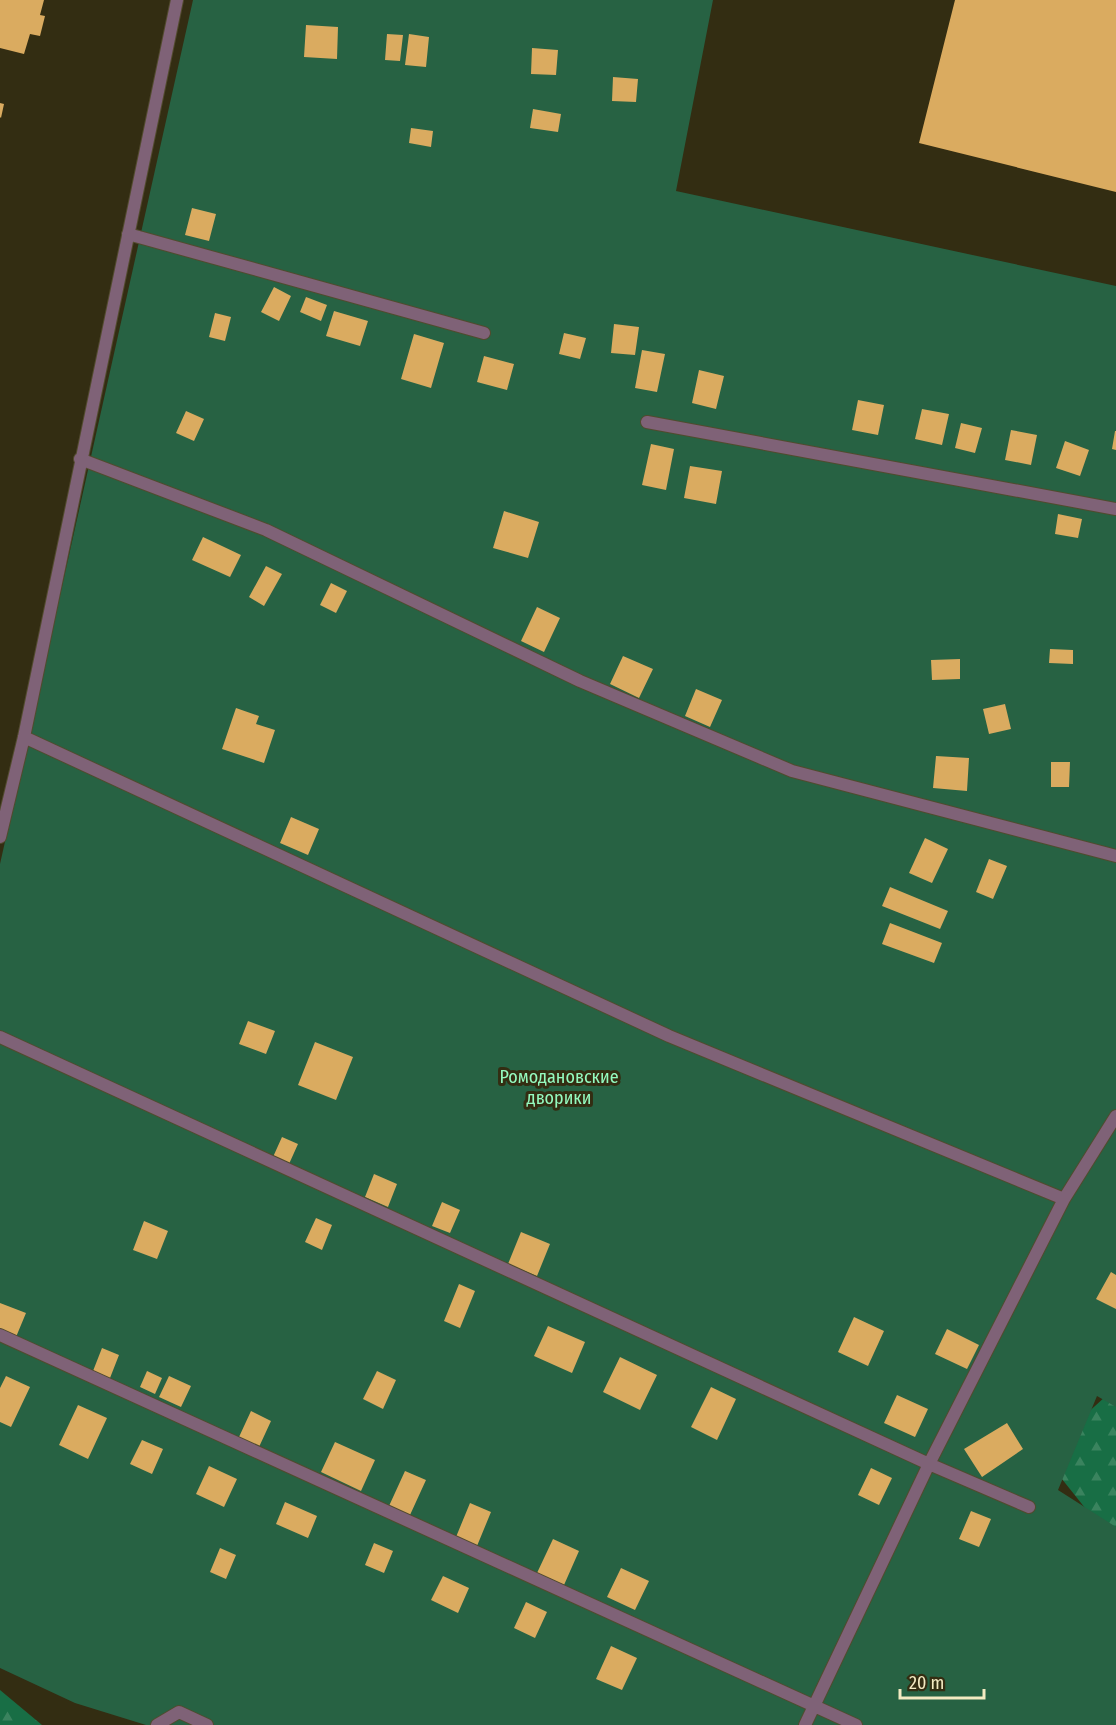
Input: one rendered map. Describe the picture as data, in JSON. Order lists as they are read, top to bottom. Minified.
{"parks":["Ромодановские дворики"],"scale_bar":"20 m"}
